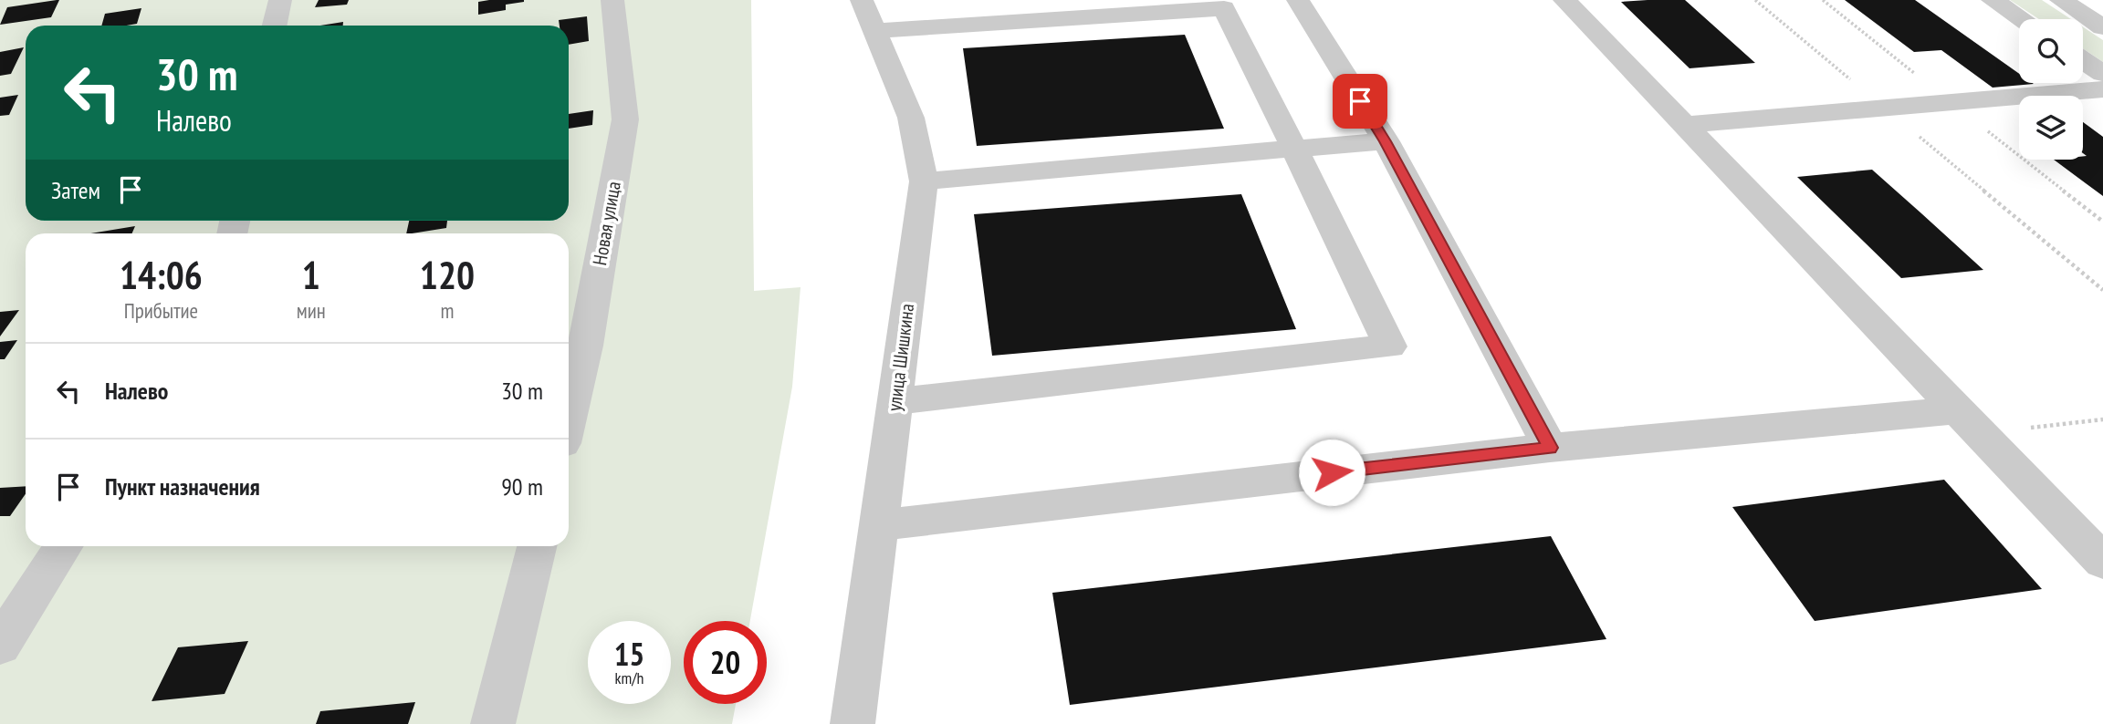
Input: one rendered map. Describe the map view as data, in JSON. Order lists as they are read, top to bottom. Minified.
{"streets":{"street":["Новая улица","улица Шишкина"]},"page":{"turn":["30 m","Налево"],"then":"Затем","eta":["14:06","Прибытие","1","мин","120","m"],"list":[{"name":"Налево","value":"30 m"},{"name":"Пункт назначения","value":"90 m"}],"speed":"15 km/h","limit":"20"}}
